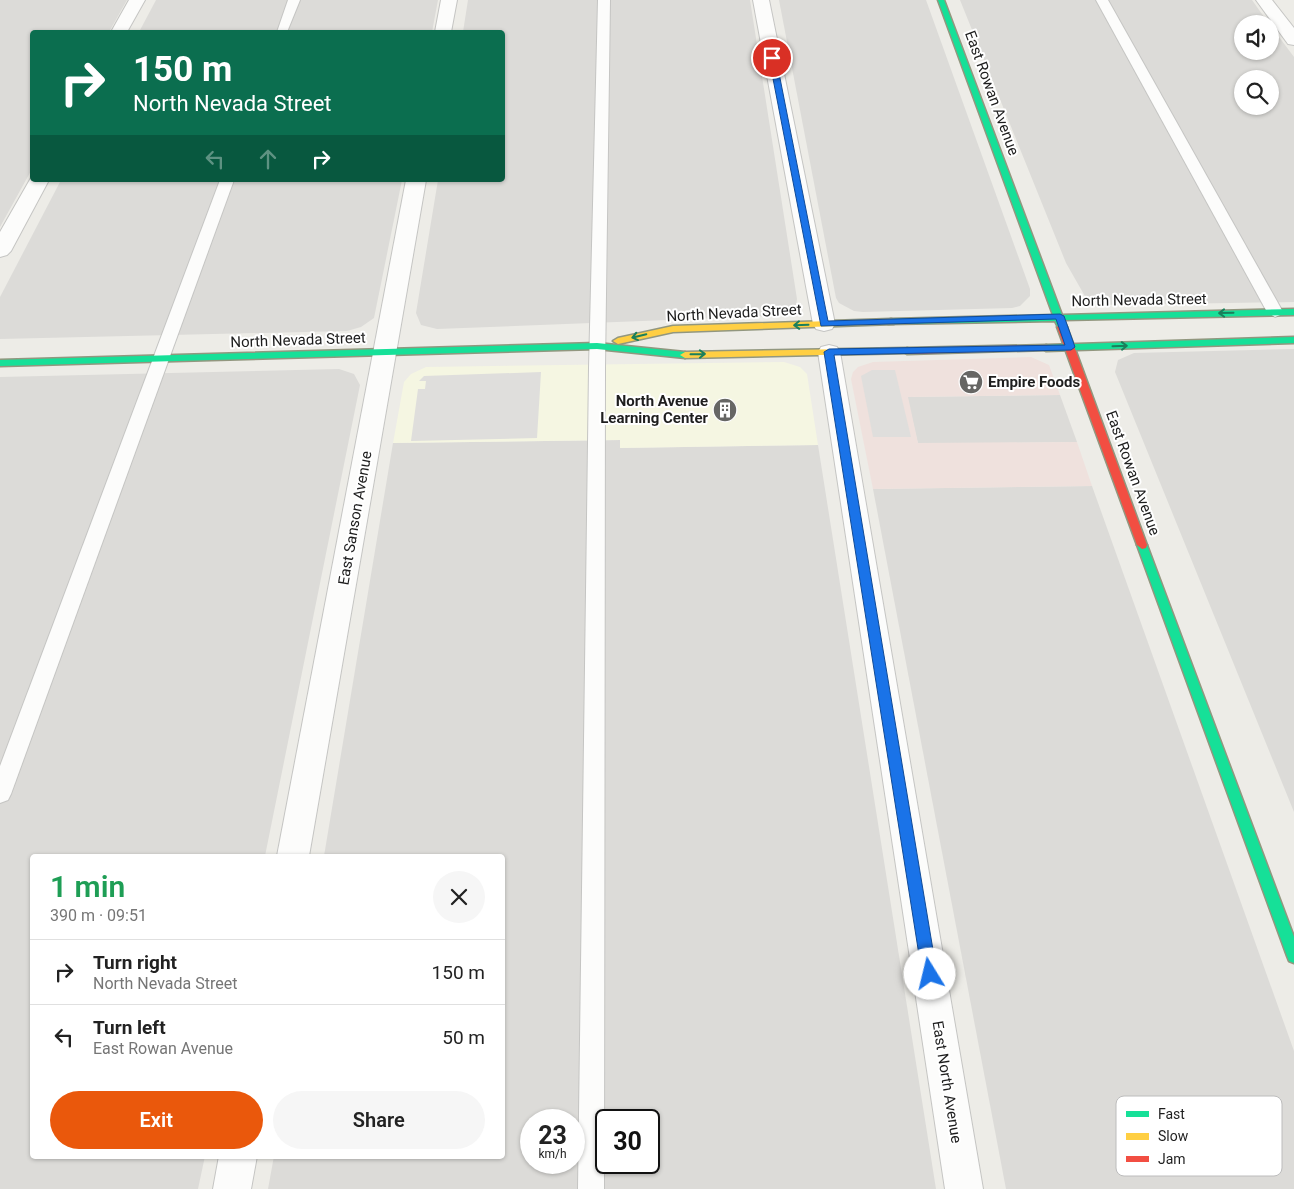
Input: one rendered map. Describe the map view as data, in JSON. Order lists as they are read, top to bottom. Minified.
{"streets":{"main road":["East Rowan Avenue","North Nevada Street"],"street":["East Sanson Avenue","East North Avenue"]},"crossings":[["East Rowan Avenue","North Nevada Street"],["North Nevada Street","East Sanson Avenue"],["North Nevada Street","East North Avenue"]],"places":{"supermarket":["Empire Foods"],"building":["North Avenue Learning Center"]},"legend":["Fast","Slow","Jam"],"page":{"turn":["150 m","North Nevada Street"],"heading":["1 min","390 m · 09:51"],"list":[{"name":"Turn right","note":"North Nevada Street","value":"150 m"},{"name":"Turn left","note":"East Rowan Avenue","value":"50 m"}],"buttons":["Exit","Share"],"speed":"23 km/h","limit":"30"}}
